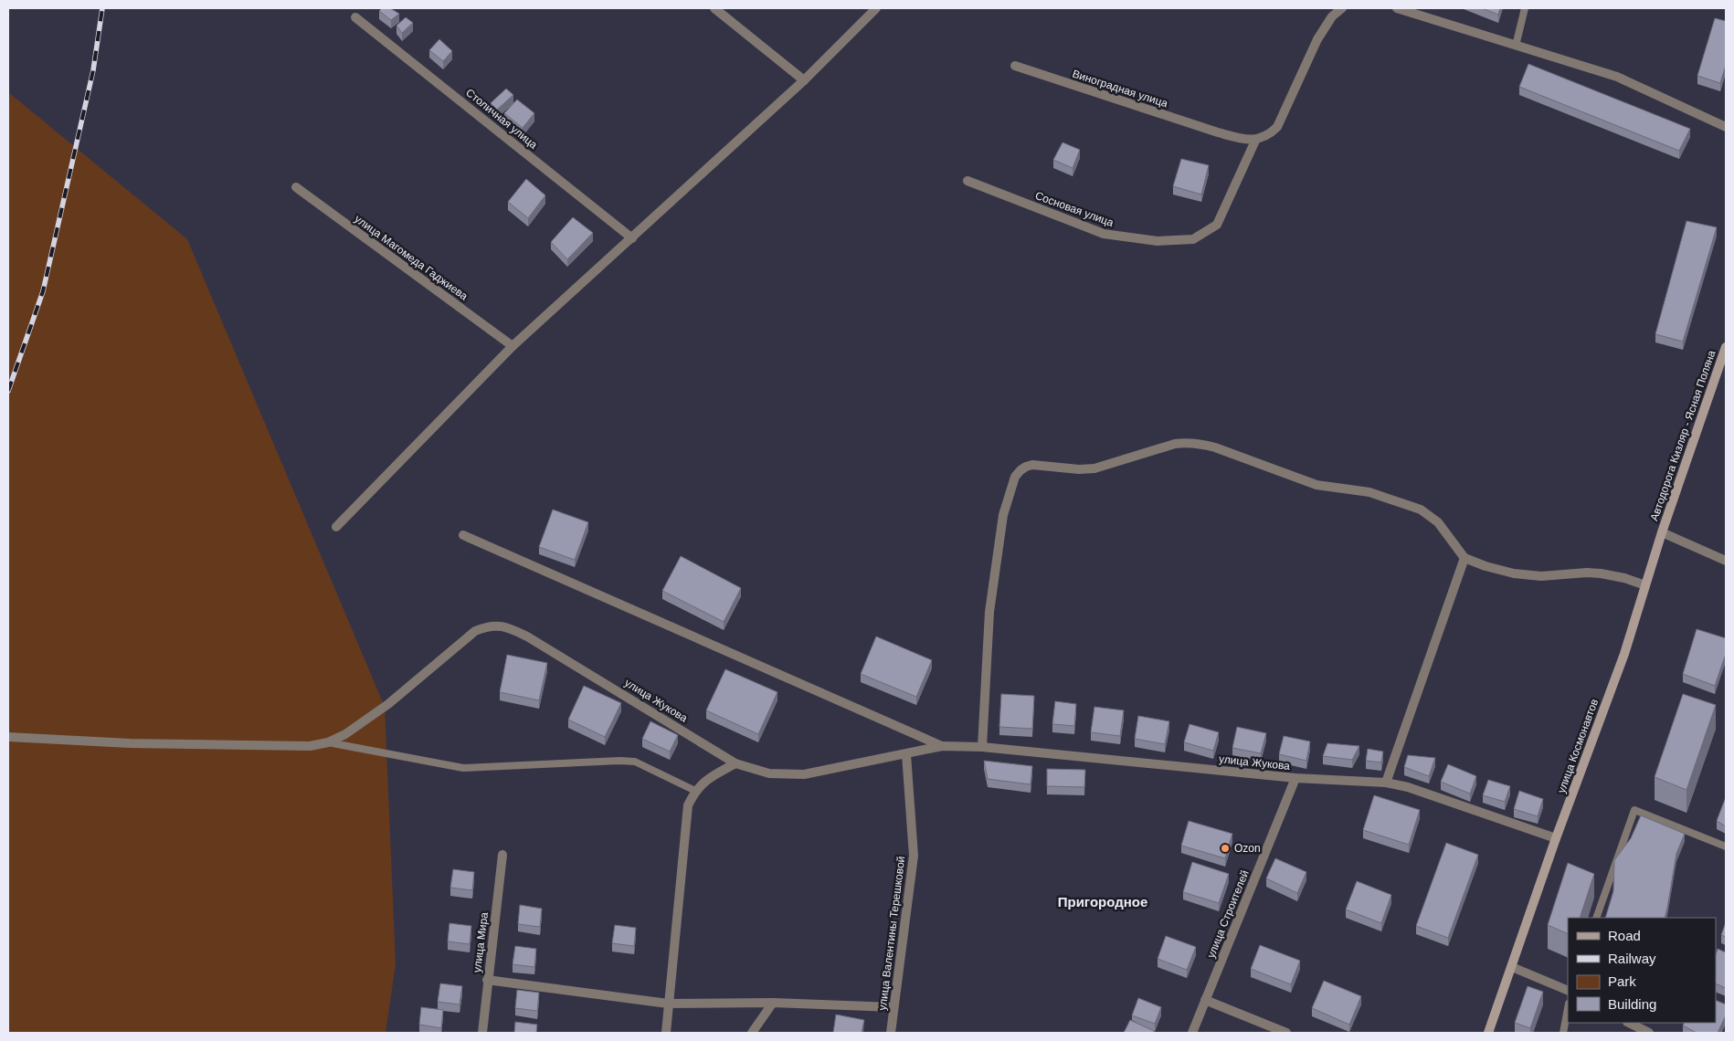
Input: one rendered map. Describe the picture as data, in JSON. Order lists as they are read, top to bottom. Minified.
{"streets":{"street":["Виноградная улица","Столичная улица","Сосновая улица","улица Магомеда Гаджиева","Автодорога Кизляр - Ясная Поляна","улица Жукова","улица Космонавтов","улица Строителей","улица Валентины Терешковой","улица Мира"]},"crossings":[["Виноградная улица","Сосновая улица"],["Автодорога Кизляр - Ясная Поляна","улица Космонавтов"],["улица Жукова","улица Космонавтов"],["улица Жукова","улица Строителей"],["улица Жукова","улица Валентины Терешковой"]],"districts":["Пригородное"],"places":["Ozon"],"legend":["Road","Railway","Park","Building"]}
